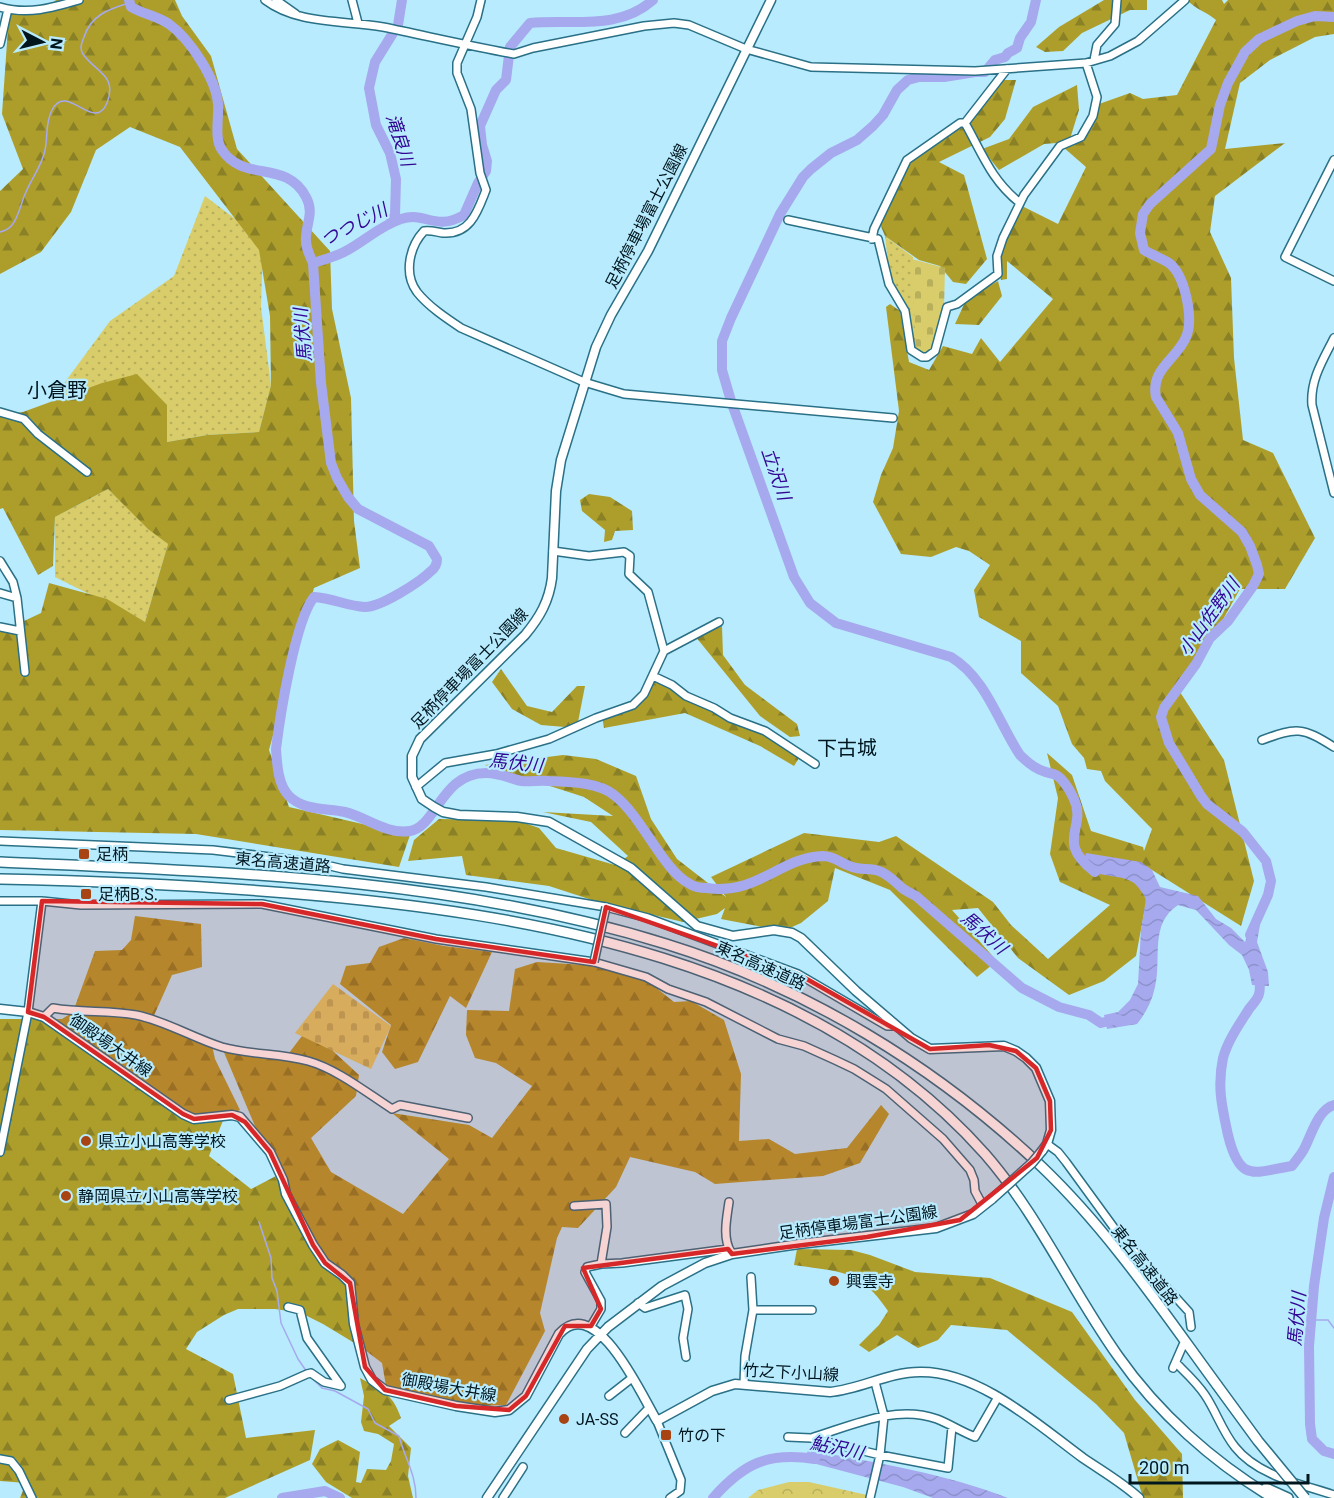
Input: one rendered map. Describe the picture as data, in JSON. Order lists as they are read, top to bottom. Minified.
{"streets":{"highway":["東名高速道路"],"main road":["足柄停車場富士公園線","御殿場大井線","竹之下小山線"]},"districts":["小倉野","下古城"],"water":["滝良川","つつじ川","馬伏川","立沢川","小山佐野川","鮎沢川"],"places":{"transit":["足柄","足柄B.S.","竹の下"],"other":["県立小山高等学校","静岡県立小山高等学校","興雲寺","JA-SS"]},"scale_bar":"200 m","north":"right"}
